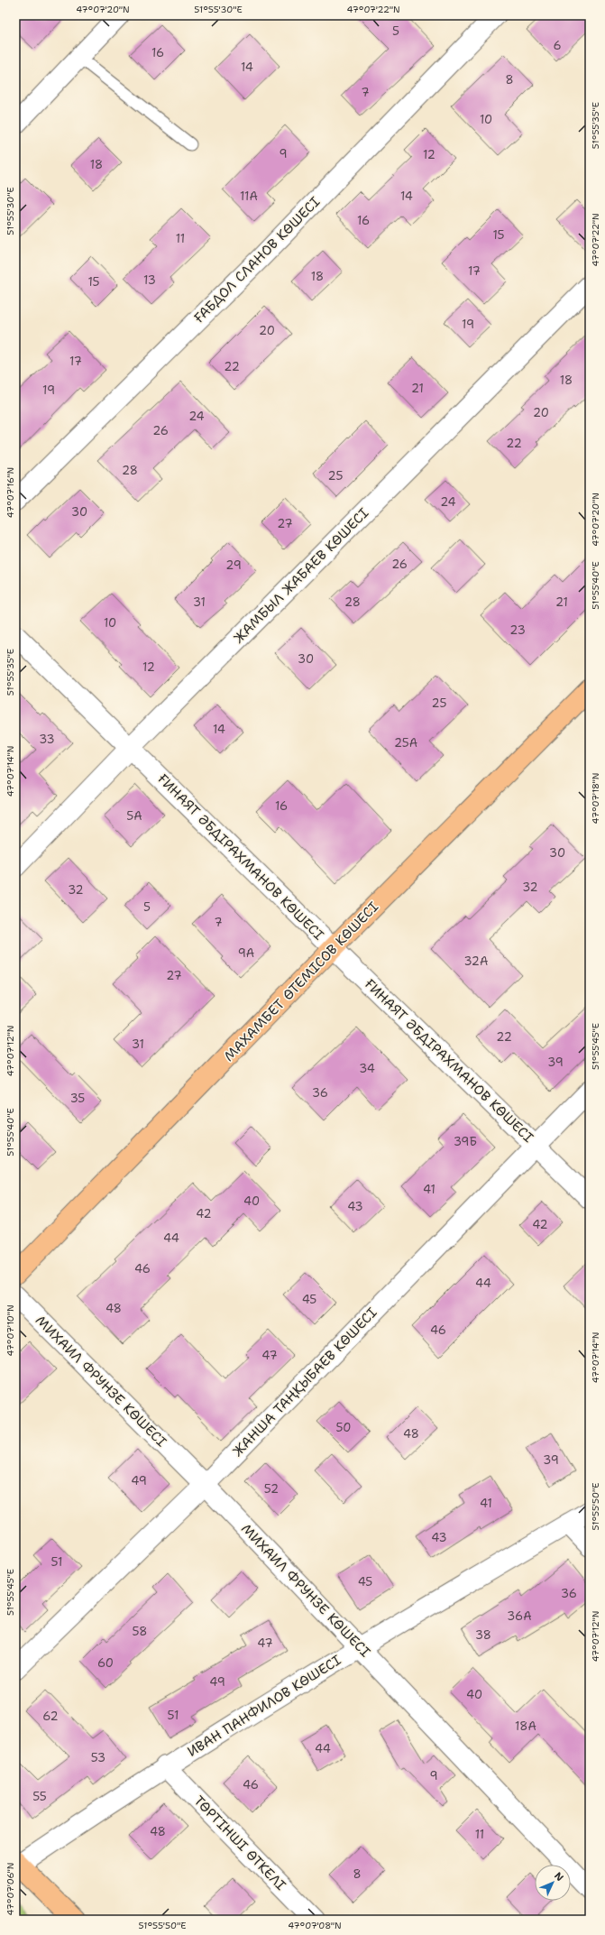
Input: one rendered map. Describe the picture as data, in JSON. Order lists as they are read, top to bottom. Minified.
{"streets":{"main road":["МАХАМБЕТ ӨТЕМІСОВ КӨШЕСІ"],"street":["ҒАБДОЛ СЛАНОВ КӨШЕСІ","ЖАМБЫЛ ЖАБАЕВ КӨШЕСІ","ҒИНАЯТ ӘБДІРАХМАНОВ КӨШЕСІ","МИХАИЛ ФРУНЗЕ КӨШЕСІ","ЖАНША ТАҢҚЫБАЕВ КӨШЕСІ","ИВАН ПАНФИЛОВ КӨШЕСІ","ТӨРТІНШІ ӨТКЕЛІ"]},"crossings":[["ЖАМБЫЛ ЖАБАЕВ КӨШЕСІ","ҒИНАЯТ ӘБДІРАХМАНОВ КӨШЕСІ"],["ҒИНАЯТ ӘБДІРАХМАНОВ КӨШЕСІ","МАХАМБЕТ ӨТЕМІСОВ КӨШЕСІ"],["ҒИНАЯТ ӘБДІРАХМАНОВ КӨШЕСІ","ЖАНША ТАҢҚЫБАЕВ КӨШЕСІ"],["МИХАИЛ ФРУНЗЕ КӨШЕСІ","ЖАНША ТАҢҚЫБАЕВ КӨШЕСІ"],["МИХАИЛ ФРУНЗЕ КӨШЕСІ","ИВАН ПАНФИЛОВ КӨШЕСІ"],["ИВАН ПАНФИЛОВ КӨШЕСІ","ТӨРТІНШІ ӨТКЕЛІ"]],"house_numbers":["5","6","16","14","8","7","10","9","12","18","11А","14","16","15","11","17","18","13","15","19","20","17","22","18","21","19","20","24","26","22","28","25","24","30","27","26","29","31","28","21","10","23","30","12","25","14","33","25А","16","5А","30","32","32","5","7","9А","32А","27","22","31","39","34","36","35","39Б","41","40","43","42","42","44","46","44","45","48","46","47","50","48","39","49","52","41","43","51","45","36","36А","58","38","47","60","49","40","51","62","18А","44","53","9","46","55","48","11","8"],"north":"top right","coordinates":["47°07'20\"N","51°55'30\"E","47°07'22\"N","51°55'35\"E","47°07'16\"N","51°55'40\"E","47°07'14\"N","47°07'18\"N","51°55'45\"E","47°07'12\"N","47°07'10\"N","51°55'50\"E","47°07'06\"N","47°07'08\"N"]}
